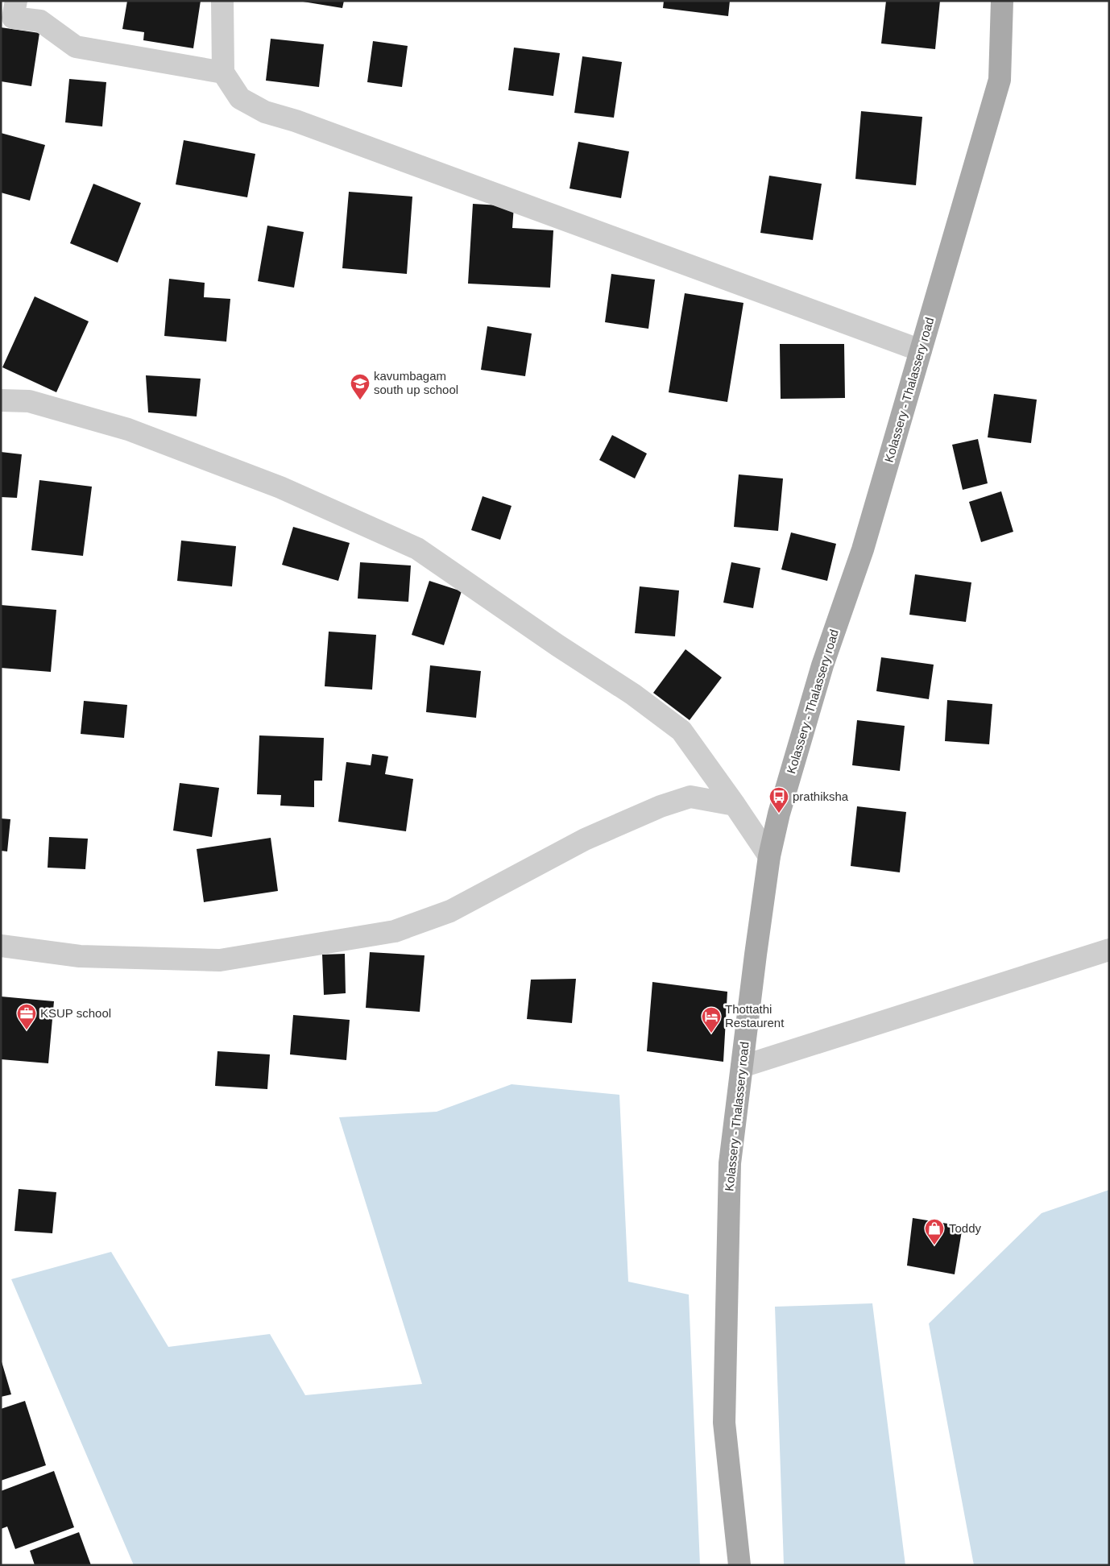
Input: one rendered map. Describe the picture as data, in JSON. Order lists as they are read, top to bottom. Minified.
{"streets":{"main road":["Kolassery - Thalassery road"]},"places":{"school or university":["kavumbagam south up school"],"bus stop":["prathiksha"],"office":["KSUP school"],"hotel":["Thottathi Restaurent"],"shop":["Toddy"]}}
